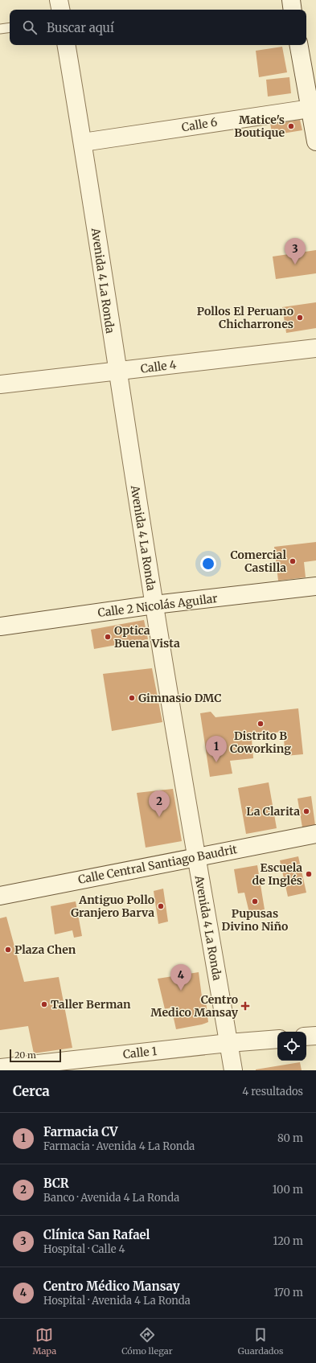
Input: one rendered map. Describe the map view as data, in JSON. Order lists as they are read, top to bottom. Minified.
{"streets":{"street":["Calle 6","Avenida 4 La Ronda","Calle 4","Calle 2 Nicolás Aguilar","Calle Central Santiago Baudrit","Calle 1"]},"crossings":[["Calle 6","Avenida 4 La Ronda"],["Avenida 4 La Ronda","Calle 4"],["Avenida 4 La Ronda","Calle 2 Nicolás Aguilar"],["Avenida 4 La Ronda","Calle Central Santiago Baudrit"],["Avenida 4 La Ronda","Calle 1"]],"places":{"other":["Matice's Boutique","Pollos El Peruano Chicharrones","Comercial Castilla","Optica Buena Vista","Gimnasio DMC","Distrito B Coworking","La Clarita","Escuela de Inglés","Pupusas Divino Niño","Antiguo Pollo Granjero Barva","Plaza Chen","Taller Berman"],"health":["Centro Medico Mansay"]},"scale_bar":"20 m","page":{"search":"Buscar aquí","pins":["3","1","2","4"],"scale":"20 m","heading":["Cerca","4 resultados"],"list":[{"mark":"1","name":"Farmacia CV","note":"Farmacia · Avenida 4 La Ronda","value":"80 m"},{"mark":"2","name":"BCR","note":"Banco · Avenida 4 La Ronda","value":"100 m"},{"mark":"3","name":"Clínica San Rafael","note":"Hospital · Calle 4","value":"120 m"},{"mark":"4","name":"Centro Médico Mansay","note":"Hospital · Avenida 4 La Ronda","value":"170 m"}],"nav":["Mapa","Cómo llegar","Guardados"]}}
